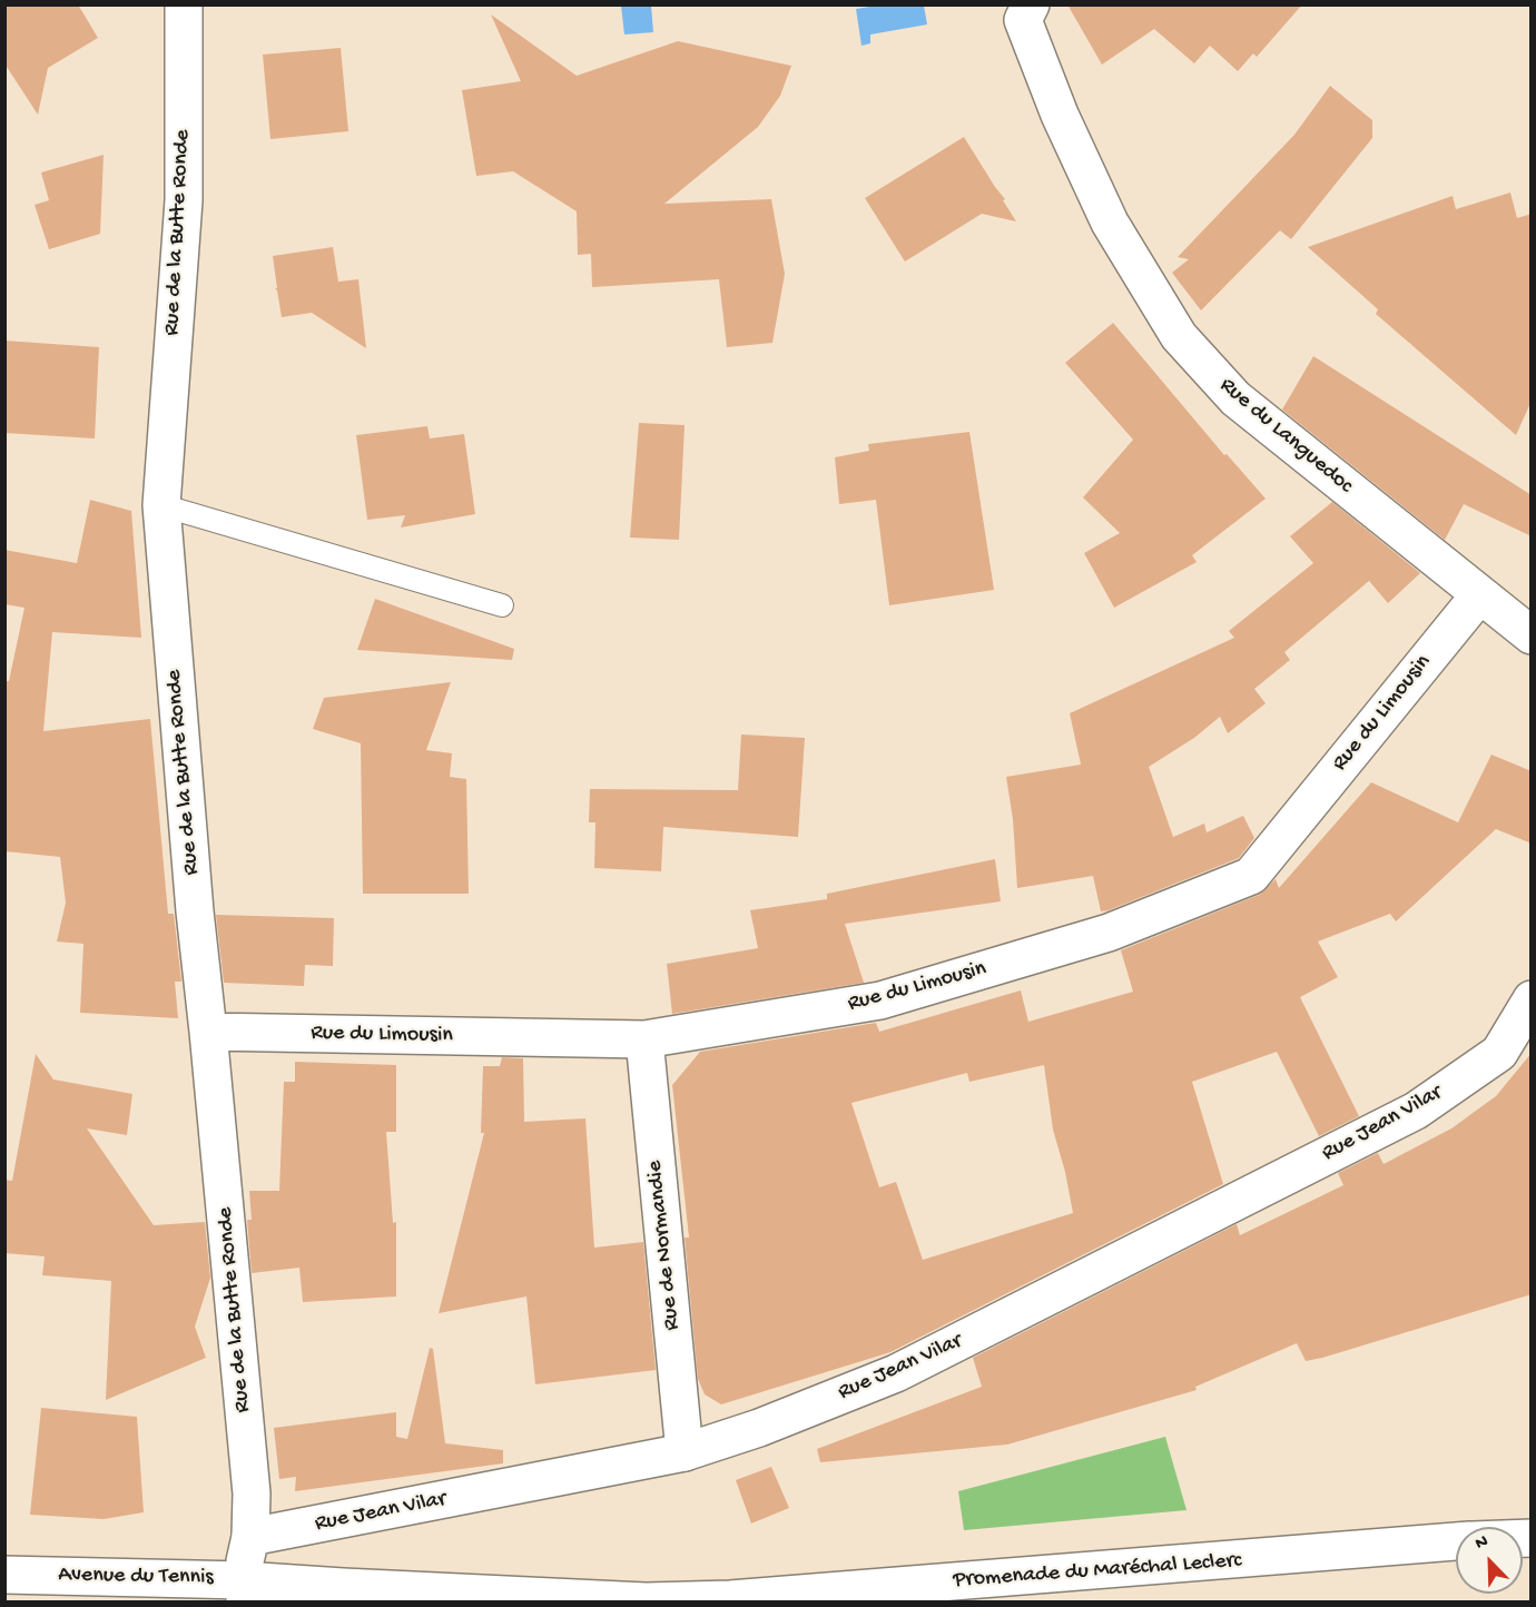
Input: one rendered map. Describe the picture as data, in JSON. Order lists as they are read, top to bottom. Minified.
{"streets":{"street":["Rue de la Butte Ronde","Rue du Languedoc","Rue du Limousin","Rue Jean Vilar","Rue de Normandie","Promenade du Maréchal Leclerc","Avenue du Tennis"]},"crossings":[["Rue de la Butte Ronde","Rue du Limousin"],["Rue de la Butte Ronde","Rue Jean Vilar"],["Rue du Languedoc","Rue du Limousin"],["Rue du Limousin","Rue de Normandie"],["Rue Jean Vilar","Rue de Normandie"],["Promenade du Maréchal Leclerc","Avenue du Tennis"]],"north":"top left"}
